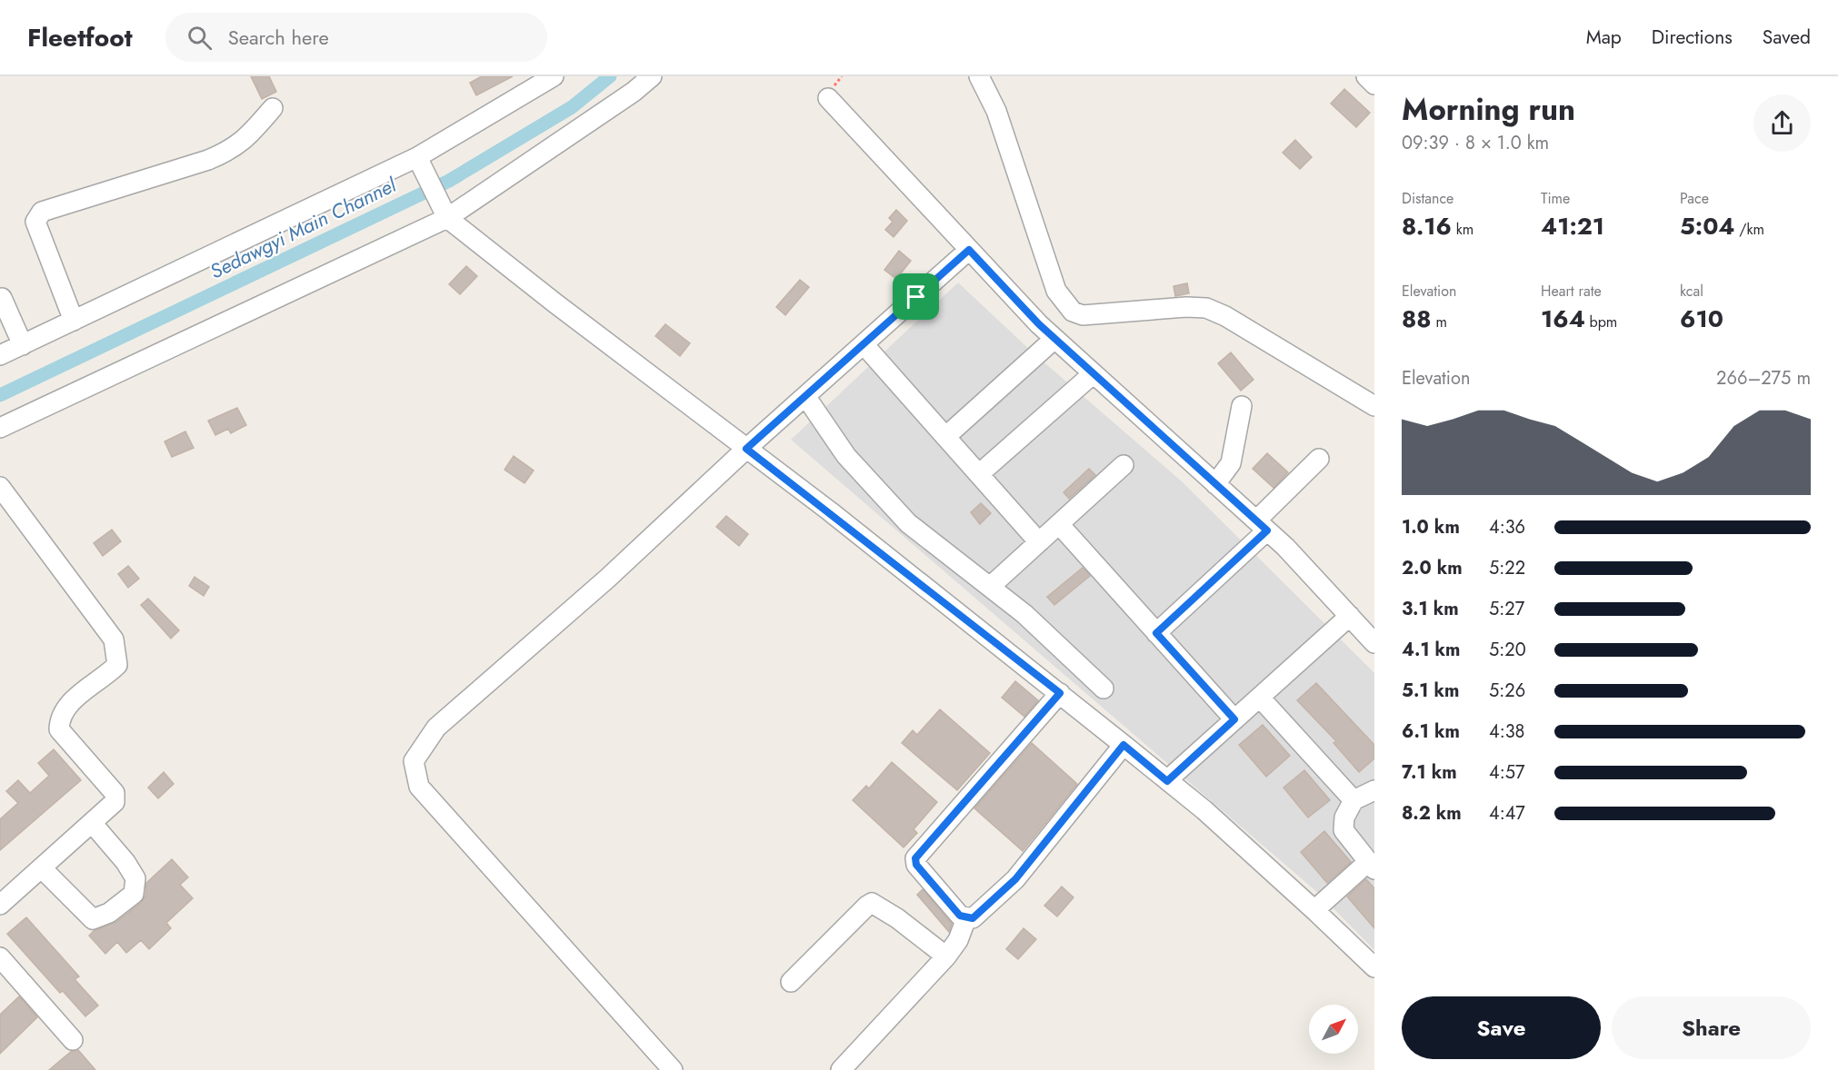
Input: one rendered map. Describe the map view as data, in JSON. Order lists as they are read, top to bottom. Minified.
{"water":["Sedawgyi Main Channel"],"north":"top right","page":{"header":"Fleetfoot","search":"Search here","nav":["Map","Directions","Saved"],"heading":["Morning run","09:39 · 8 × 1.0 km"],"stats":[["Distance","8.16 km"],["Time","41:21"],["Pace","5:04 /km"],["Elevation","88 m"],["Heart rate","164 bpm"],["kcal","610"]],"chart":["Elevation","266–275 m"],"list":[{"name":"1.0 km","note":"4:36"},{"name":"2.0 km","note":"5:22"},{"name":"3.1 km","note":"5:27"},{"name":"4.1 km","note":"5:20"},{"name":"5.1 km","note":"5:26"},{"name":"6.1 km","note":"4:38"},{"name":"7.1 km","note":"4:57"},{"name":"8.2 km","note":"4:47"}],"buttons":["Save","Share"]}}
